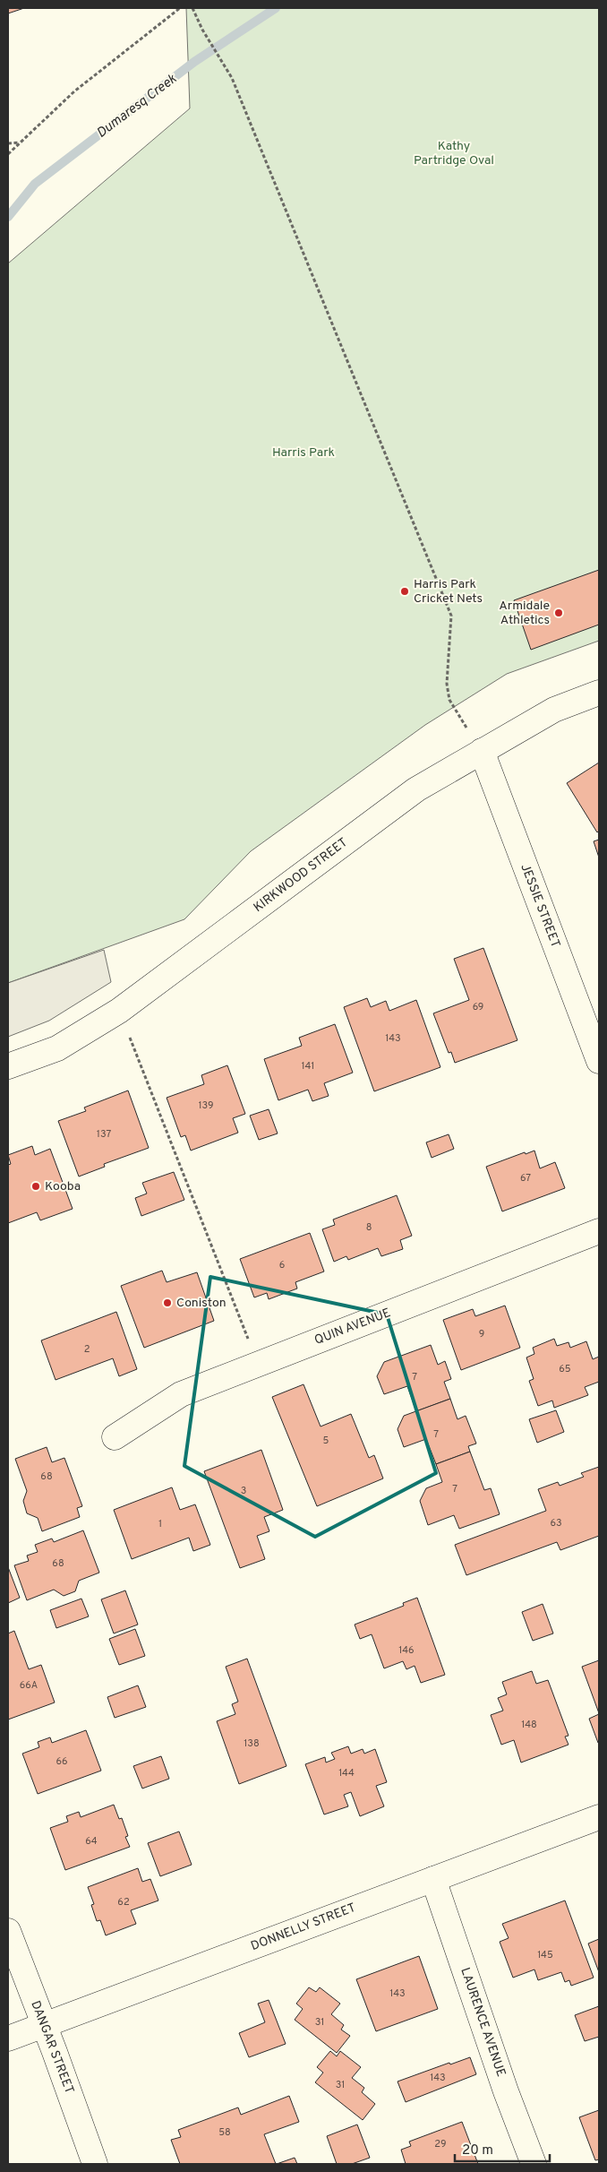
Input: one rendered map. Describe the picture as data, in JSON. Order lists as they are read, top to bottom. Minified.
{"streets":{"street":["KIRKWOOD STREET","JESSIE STREET","QUIN AVENUE","DONNELLY STREET","LAURENCE AVENUE","DANGAR STREET"]},"crossings":[["KIRKWOOD STREET","JESSIE STREET"],["DONNELLY STREET","LAURENCE AVENUE"],["DONNELLY STREET","DANGAR STREET"]],"water":["Dumaresq Creek"],"parks":["Kathy Partridge Oval","Harris Park"],"places":["Harris Park Cricket Nets","Armidale Athletics","Kooba","Coniston"],"house_numbers":["69","143","141","139","137","67","8","6","9","2","65","7","7","5","68","7","3","63","1","68","146","66A","148","138","66","144","64","62","145","143","31","143","31","58","29"],"scale_bar":"20 m"}
